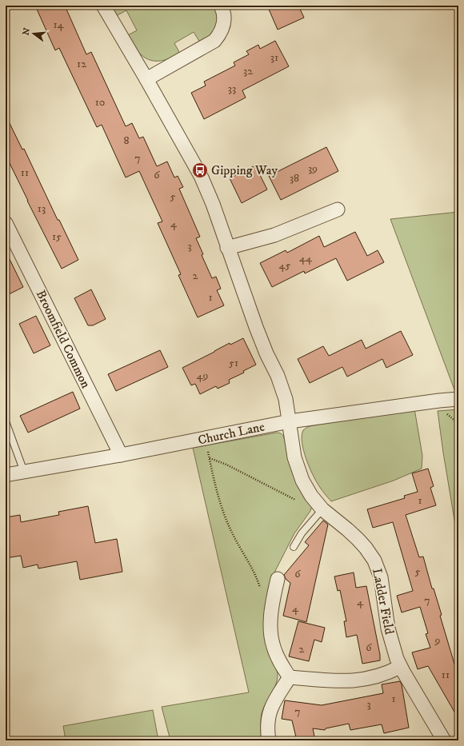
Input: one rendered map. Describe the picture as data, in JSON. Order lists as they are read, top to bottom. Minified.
{"streets":{"street":["Broomfield Common","Church Lane","Ladder Field"]},"crossings":[["Broomfield Common","Church Lane"],["Church Lane","Ladder Field"]],"places":{"bus stop":["Gipping Way"]},"house_numbers":["14","31","12","32","33","10","8","7","39","11","6","38","5","13","4","15","3","44","45","2","1","51","49","1","5","6","7","4","4","9","6","2","11","1","3","7"],"north":"left"}
